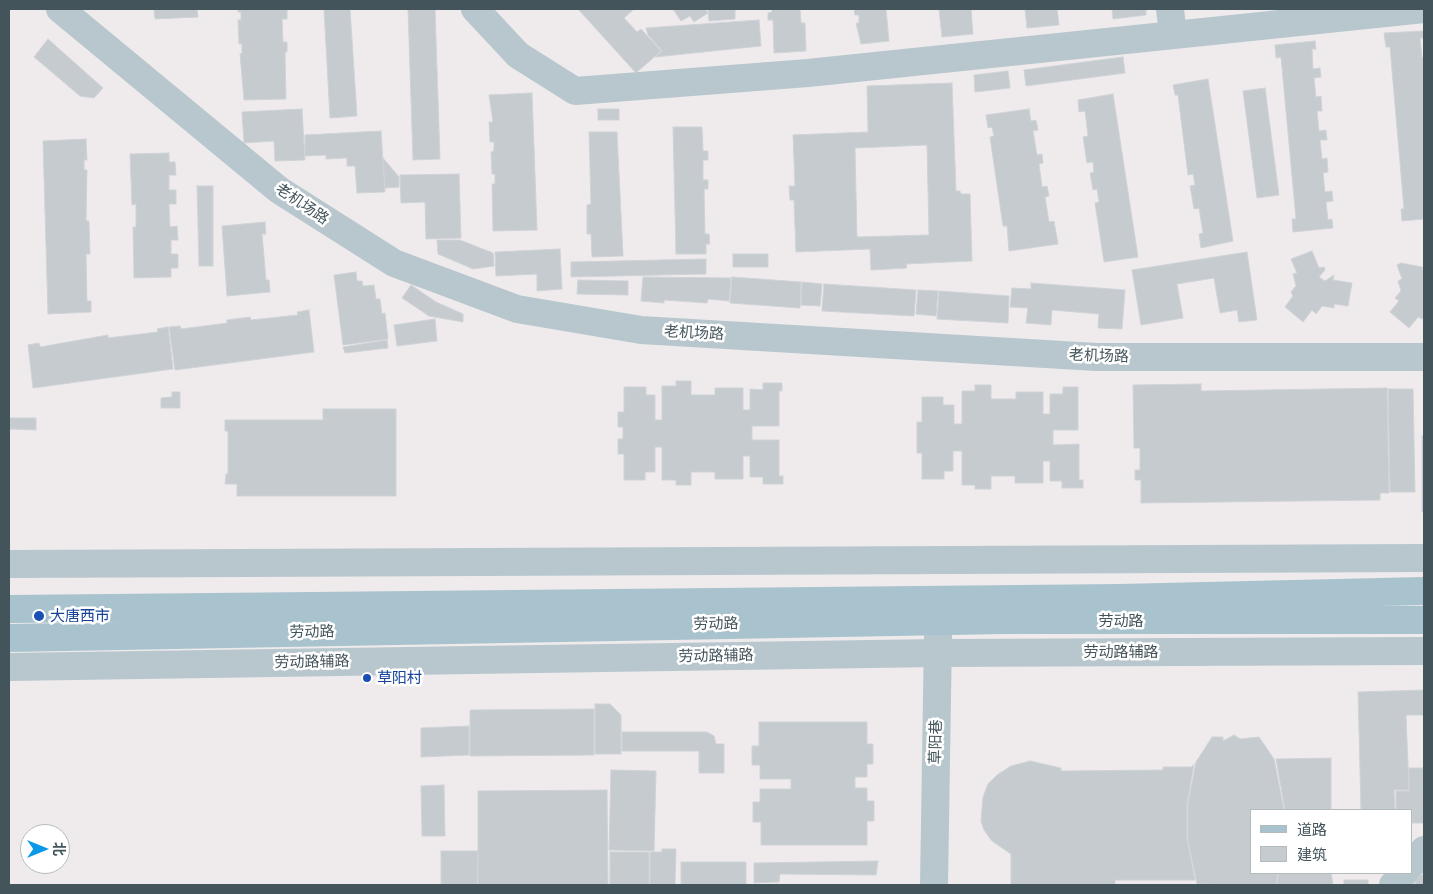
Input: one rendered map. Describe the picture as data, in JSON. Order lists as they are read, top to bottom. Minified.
{"streets":{"main road":["劳动路"],"street":["老机场路","劳动路辅路","草阳巷"]},"crossings":[["劳动路","草阳巷"],["劳动路辅路","草阳巷"]],"places":["大唐西市","草阳村"],"legend":["道路","建筑"],"north":"right"}
